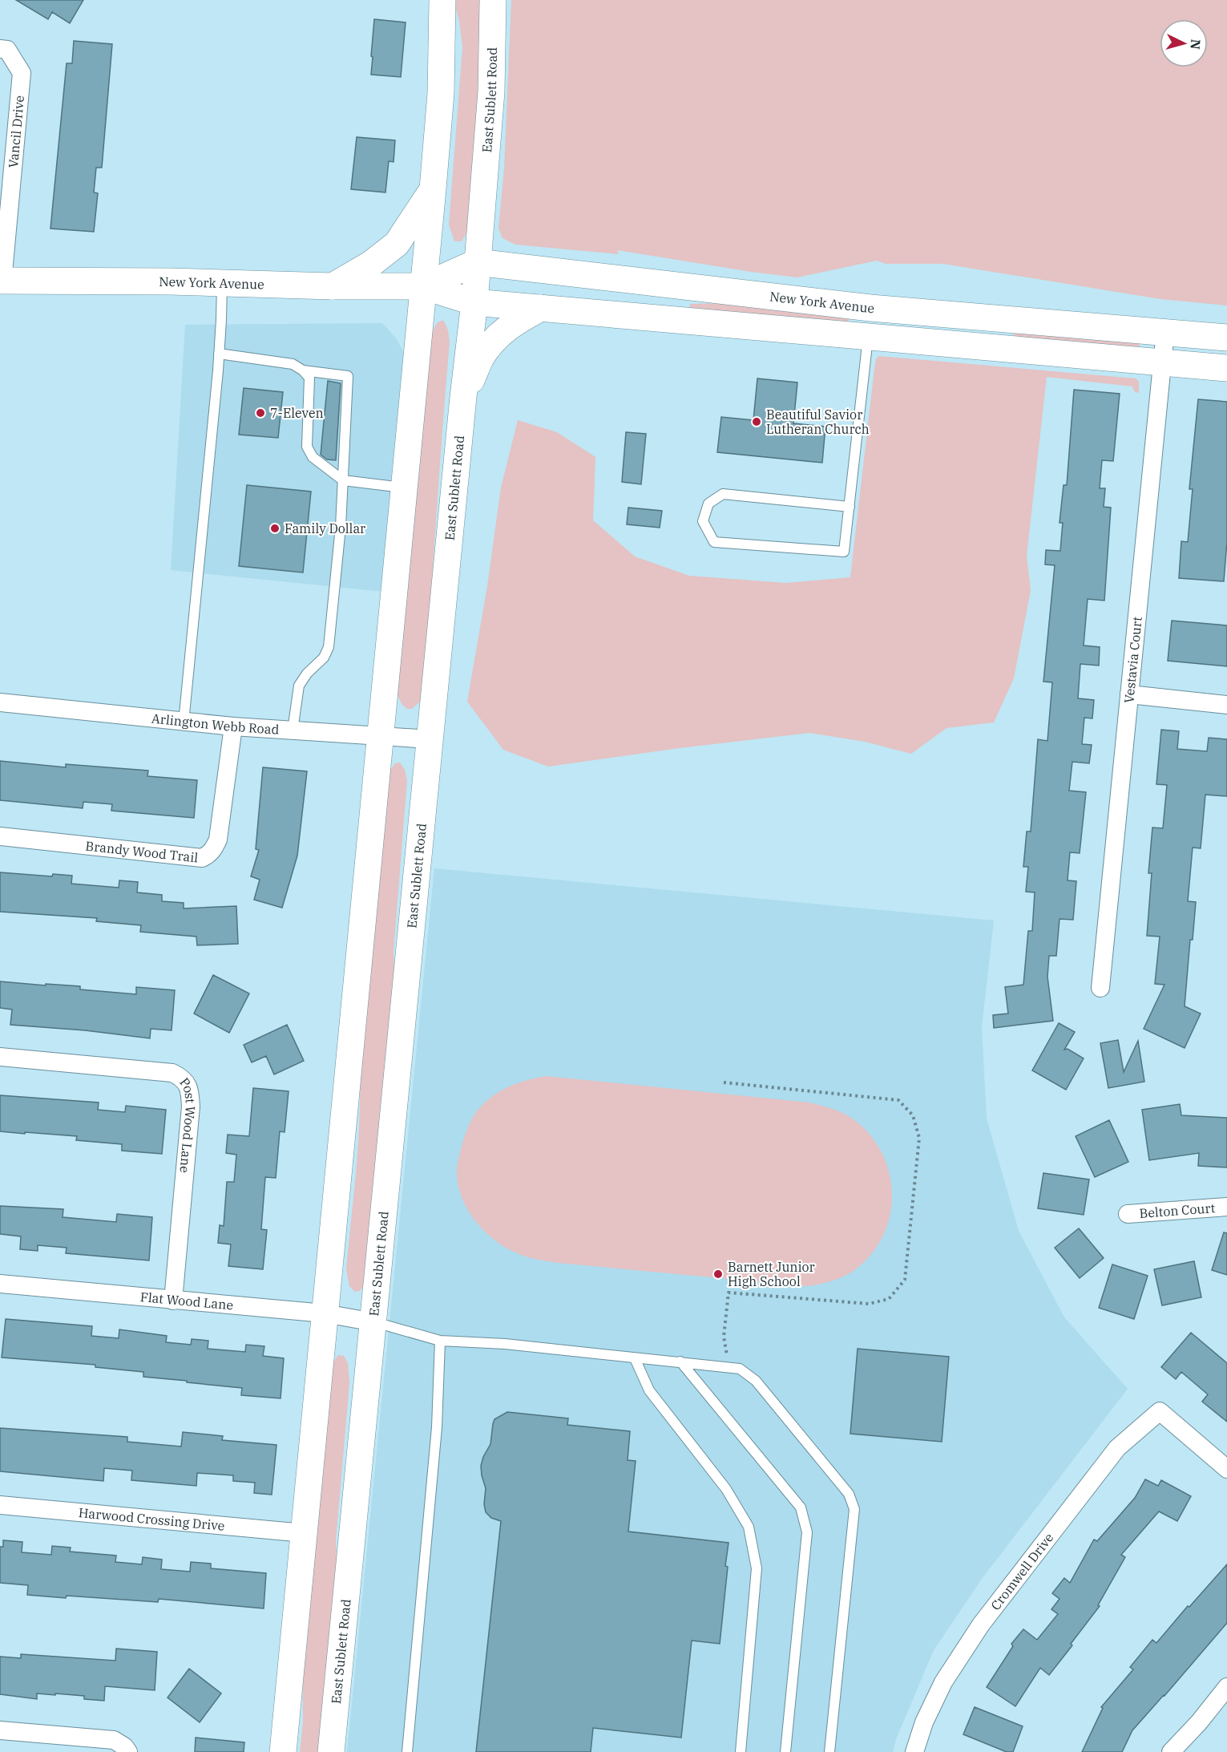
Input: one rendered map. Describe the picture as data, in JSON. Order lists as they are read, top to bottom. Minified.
{"streets":{"main road":["East Sublett Road","New York Avenue"],"street":["Vancil Drive","Vestavia Court","Arlington Webb Road","Brandy Wood Trail","Post Wood Lane","Belton Court","Flat Wood Lane","Harwood Crossing Drive","Cromwell Drive"]},"crossings":[["East Sublett Road","New York Avenue"],["East Sublett Road","Arlington Webb Road"],["East Sublett Road","Flat Wood Lane"],["Vancil Drive","New York Avenue"],["New York Avenue","Vestavia Court"],["Arlington Webb Road","Brandy Wood Trail"],["Post Wood Lane","Flat Wood Lane"]],"places":["7-Eleven","Beautiful Savior Lutheran Church","Family Dollar","Barnett Junior High School"],"north":"right"}
